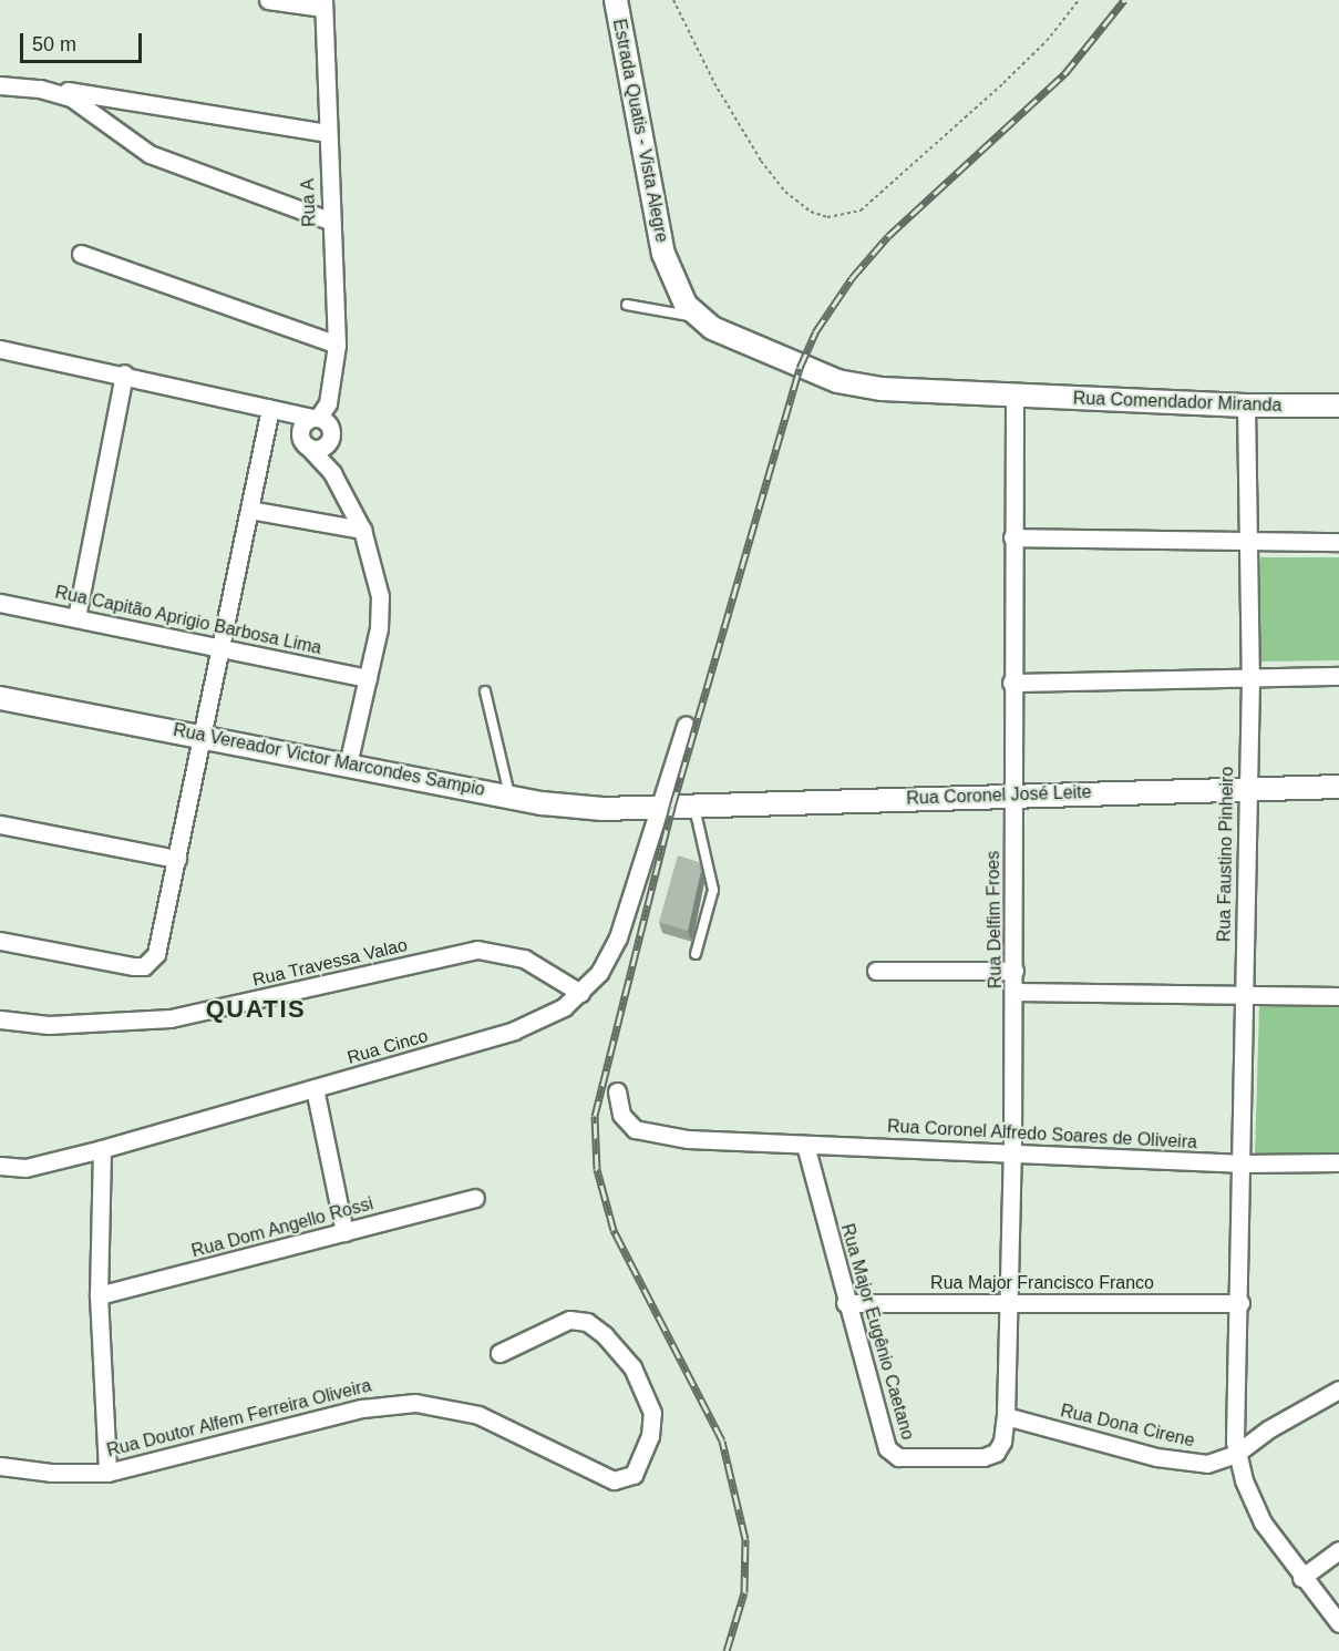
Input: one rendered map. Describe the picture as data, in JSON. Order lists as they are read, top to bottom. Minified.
{"streets":{"street":["Estrada Quatis - Vista Alegre","Rua A","Rua Comendador Miranda","Rua Capitão Aprigio Barbosa Lima","Rua Vereador Victor Marcondes Sampio","Rua Coronel José Leite","Rua Faustino Pinheiro","Rua Delfim Froes","Rua Travessa Valao","Rua Cinco","Rua Coronel Alfredo Soares de Oliveira","Rua Dom Angello Rossi","Rua Major Francisco Franco","Rua Major Eugênio Caetano","Rua Doutor Alfem Ferreira Oliveira","Rua Dona Cirene"]},"crossings":[["Estrada Quatis - Vista Alegre","Rua Comendador Miranda"],["Estrada Quatis - Vista Alegre","Rua Delfim Froes"],["Rua Comendador Miranda","Rua Faustino Pinheiro"],["Rua Comendador Miranda","Rua Delfim Froes"],["Rua Vereador Victor Marcondes Sampio","Rua Coronel José Leite"],["Rua Vereador Victor Marcondes Sampio","Rua Cinco"],["Rua Coronel José Leite","Rua Faustino Pinheiro"],["Rua Coronel José Leite","Rua Delfim Froes"],["Rua Coronel José Leite","Rua Cinco"],["Rua Faustino Pinheiro","Rua Coronel Alfredo Soares de Oliveira"],["Rua Faustino Pinheiro","Rua Major Francisco Franco"],["Rua Faustino Pinheiro","Rua Dona Cirene"],["Rua Delfim Froes","Rua Coronel Alfredo Soares de Oliveira"],["Rua Delfim Froes","Rua Major Francisco Franco"],["Rua Delfim Froes","Rua Major Eugênio Caetano"],["Rua Delfim Froes","Rua Dona Cirene"],["Rua Travessa Valao","Rua Cinco"],["Rua Coronel Alfredo Soares de Oliveira","Rua Major Eugênio Caetano"],["Rua Major Francisco Franco","Rua Major Eugênio Caetano"]],"districts":["QUATIS"],"scale_bar":"50 m"}
